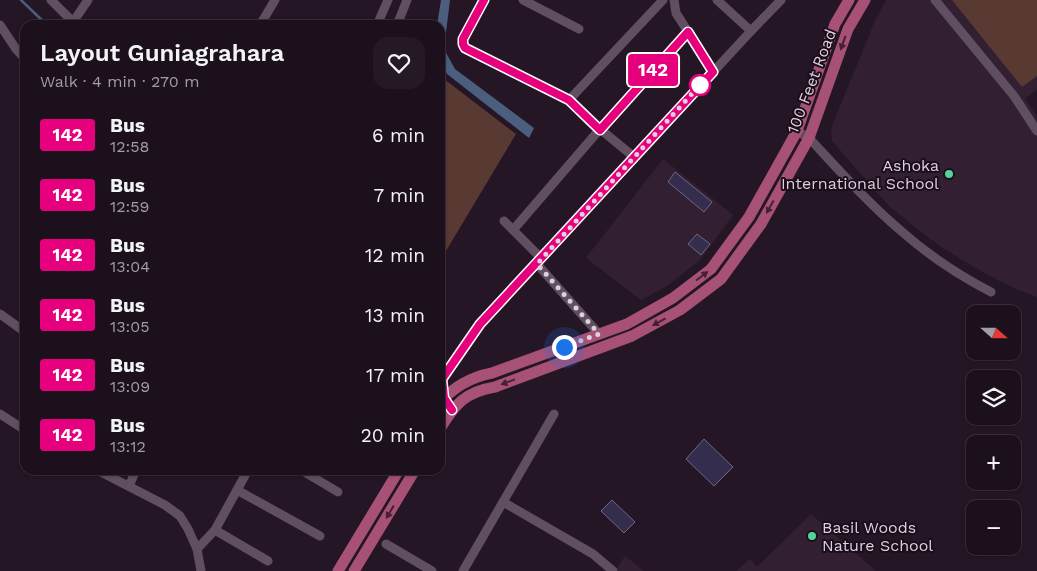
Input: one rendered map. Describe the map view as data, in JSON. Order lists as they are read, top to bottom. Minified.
{"streets":{"main road":["100 Feet Road"]},"places":["Ashoka International School","Basil Woods Nature School"],"lines":["bus line 142"],"north":"right","page":{"on_map":"142","heading":["Layout Guniagrahara","Walk · 4 min · 270 m"],"list":[{"mark":"142","name":"Bus","note":"12:58","value":"6 min"},{"mark":"142","name":"Bus","note":"12:59","value":"7 min"},{"mark":"142","name":"Bus","note":"13:04","value":"12 min"},{"mark":"142","name":"Bus","note":"13:05","value":"13 min"},{"mark":"142","name":"Bus","note":"13:09","value":"17 min"},{"mark":"142","name":"Bus","note":"13:12","value":"20 min"}],"map_buttons":["+","−"]}}
